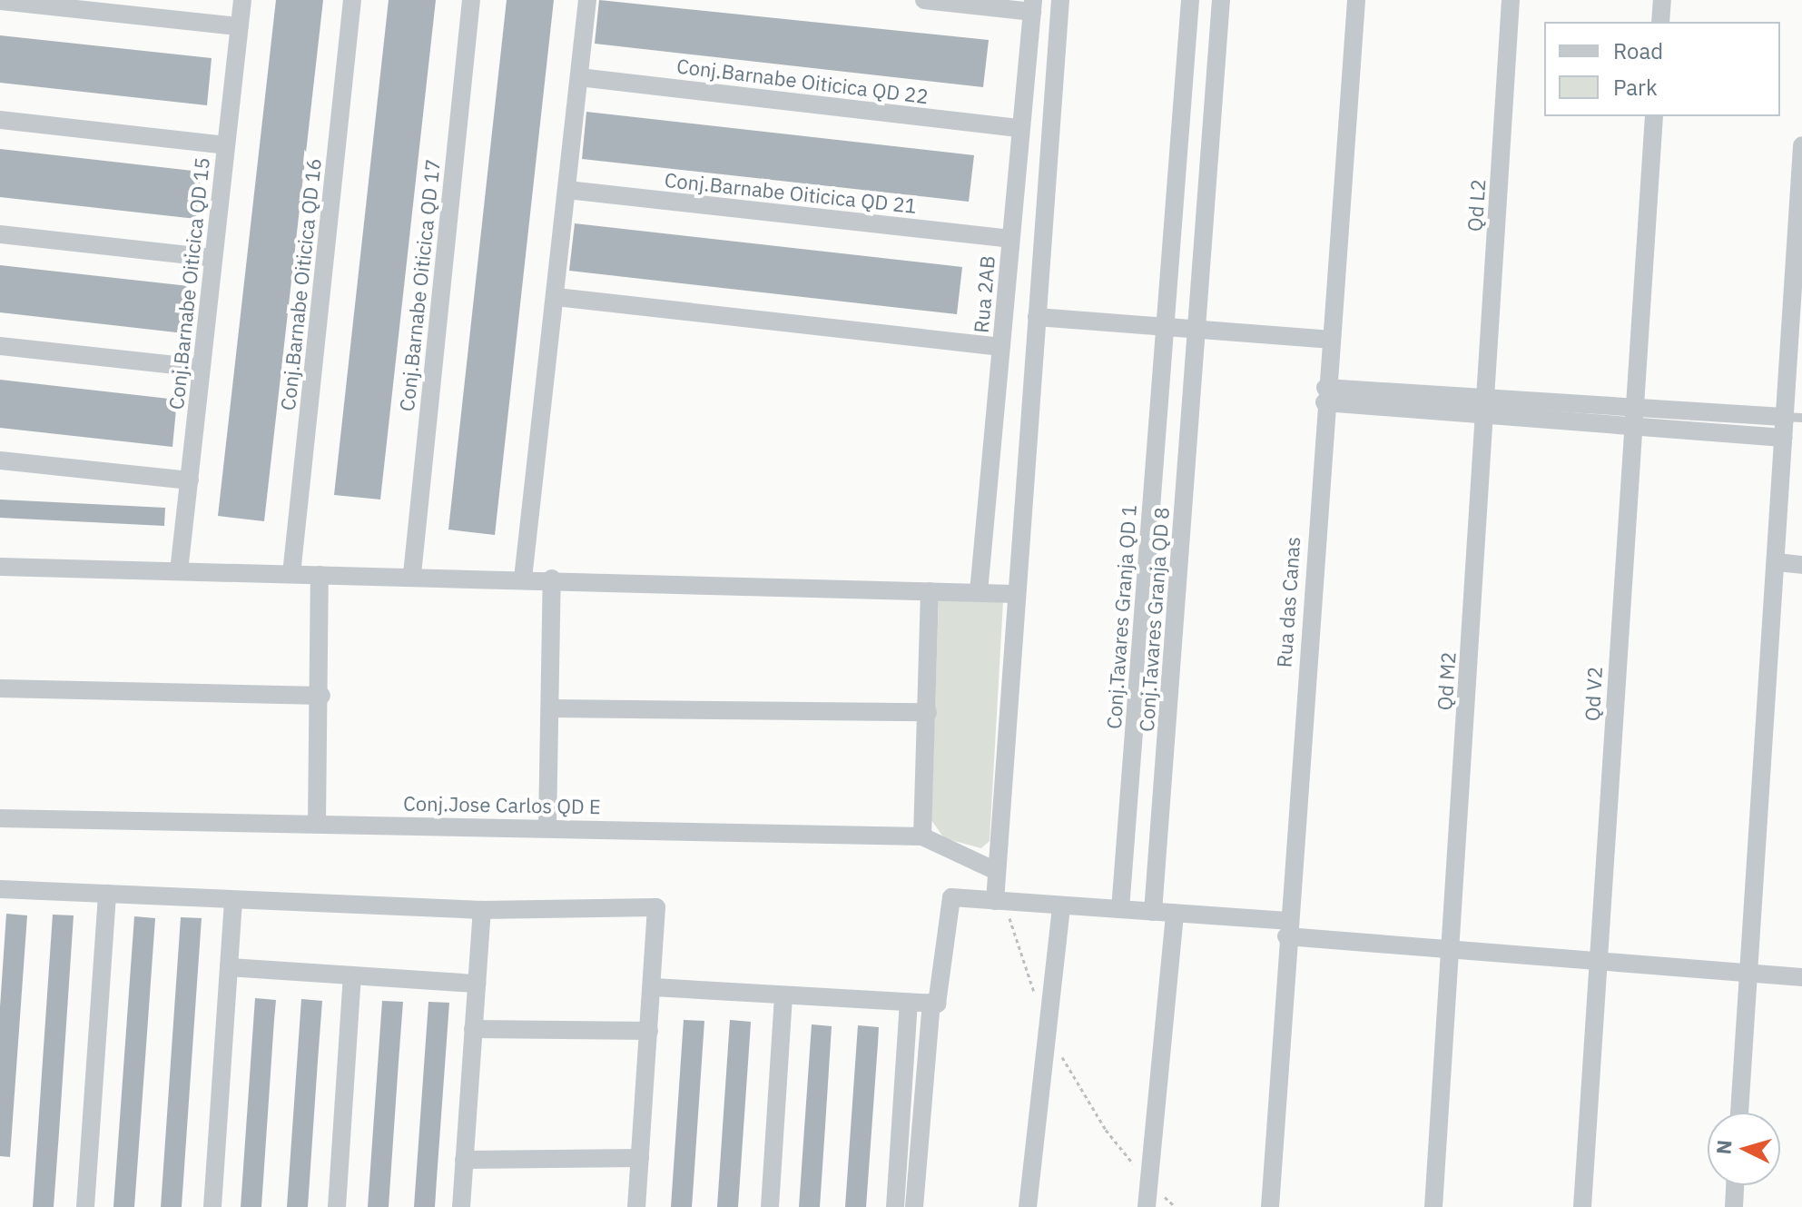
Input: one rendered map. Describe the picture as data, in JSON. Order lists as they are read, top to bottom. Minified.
{"streets":{"street":["Conj.Barnabe Oiticica QD 22","Conj.Barnabe Oiticica QD 21","Qd L2","Conj.Barnabe Oiticica QD 15","Conj.Barnabe Oiticica QD 16","Conj.Barnabe Oiticica QD 17","Rua 2AB","Rua das Canas","Conj.Tavares Granja QD 1","Conj.Tavares Granja QD 8","Qd M2","Qd V2","Conj.Jose Carlos QD E"]},"crossings":[["Conj.Barnabe Oiticica QD 22","Rua 2AB"],["Conj.Barnabe Oiticica QD 21","Rua 2AB"],["Qd L2","Qd M2"]],"legend":["Road","Park"],"north":"left"}
